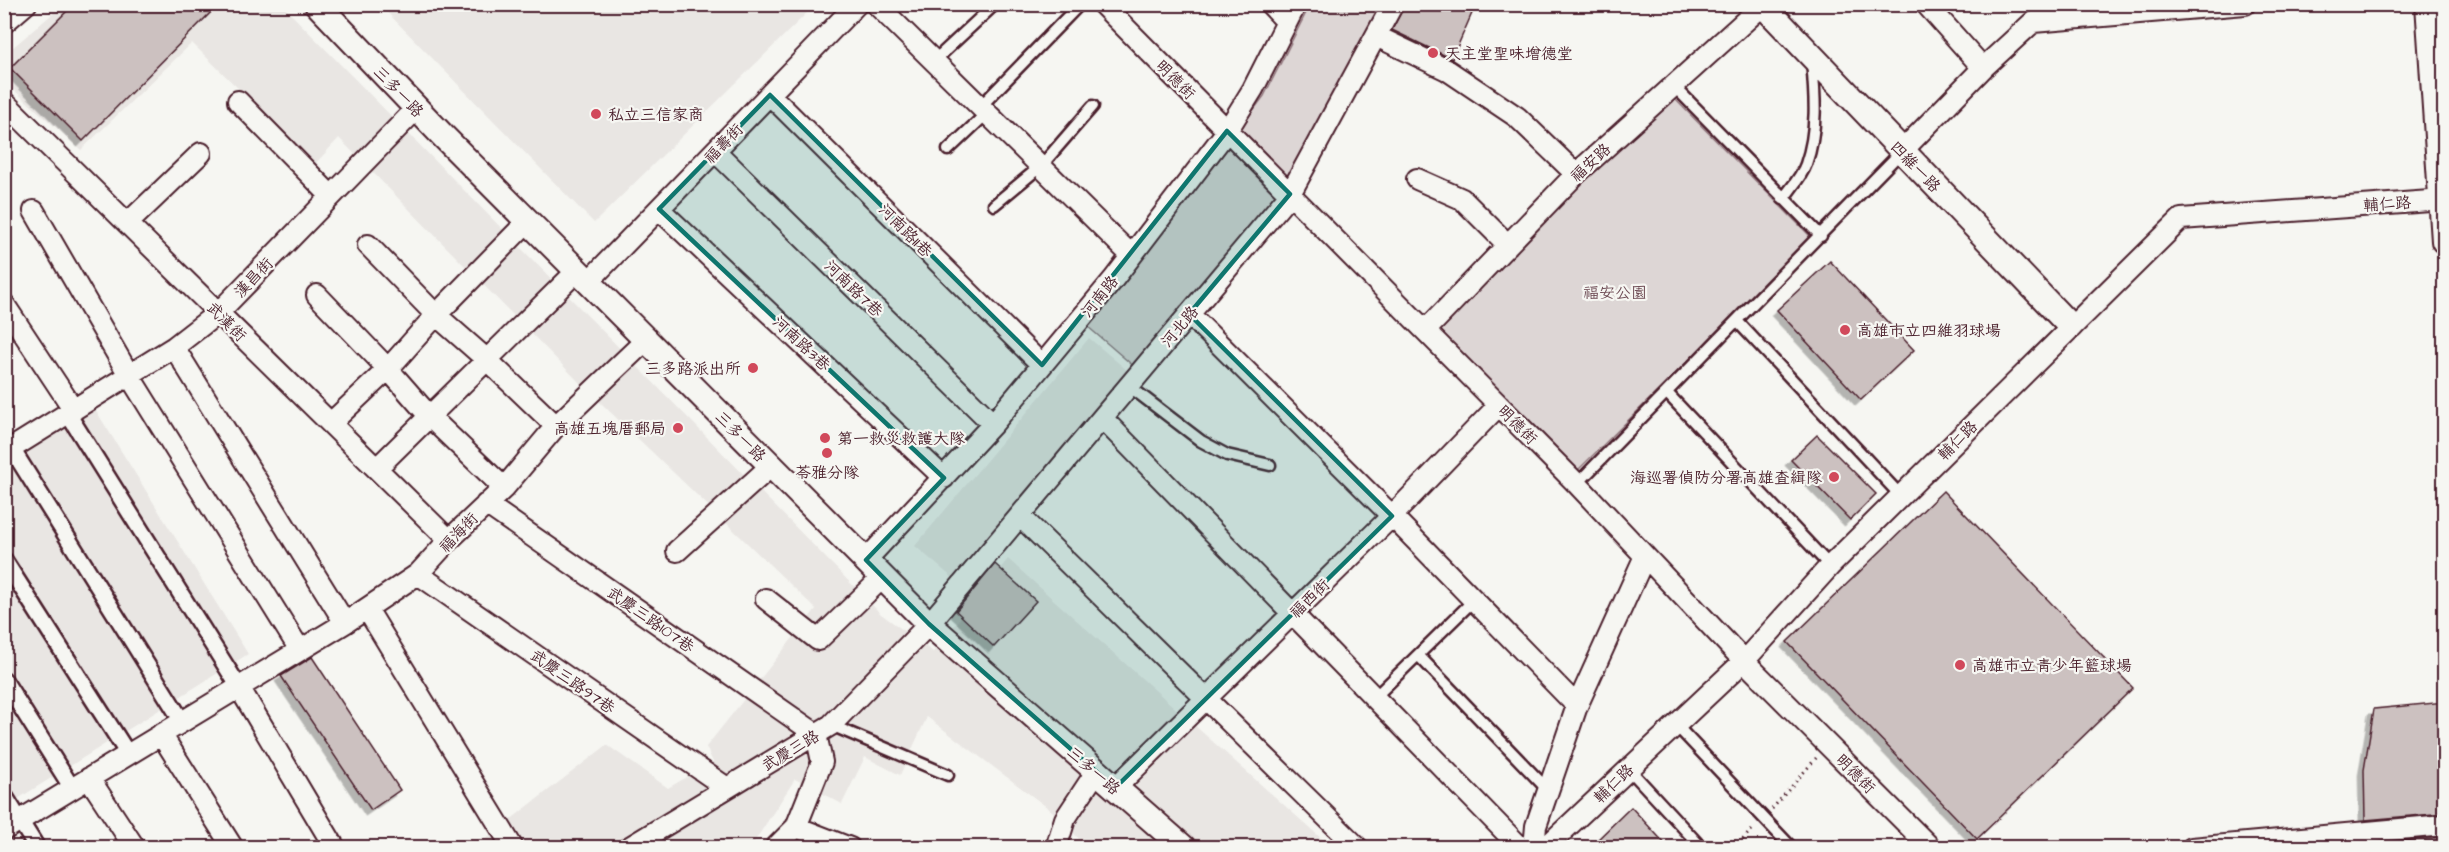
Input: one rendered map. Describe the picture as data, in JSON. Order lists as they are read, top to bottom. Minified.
{"streets":{"street":["明德街","三多一路","福壽街","福安路","四維一路","輔仁路","河南路11巷","漢昌街","河南路7巷","河南路","武漢街","河北路","河南路3巷","福海街","福西街","武慶三路107巷","武慶三路97巷","武慶三路"]},"crossings":[["明德街","福安路"],["明德街","輔仁路"],["明德街","河南路"],["明德街","河北路"],["明德街","福西街"],["三多一路","福壽街"],["三多一路","漢昌街"],["三多一路","河南路"],["三多一路","河北路"],["三多一路","福海街"],["三多一路","福西街"],["三多一路","武慶三路"],["福壽街","河南路11巷"],["福壽街","河南路7巷"],["福壽街","武漢街"],["福壽街","河南路3巷"],["福安路","四維一路"],["四維一路","輔仁路"],["河南路11巷","河南路"],["漢昌街","武漢街"],["河南路7巷","河南路"],["河南路","河南路3巷"],["武漢街","福海街"],["河北路","武慶三路"],["福海街","武慶三路107巷"],["福海街","武慶三路97巷"],["武慶三路107巷","武慶三路"],["武慶三路97巷","武慶三路"]],"parks":["福安公園"],"places":["天主堂聖味增德堂","私立三信家商","高雄市立四維羽球場","三多路派出所","高雄五塊厝郵局","第一救災救護大隊","苓雅分隊","海巡署偵防分署高雄查緝隊","高雄市立青少年籃球場"]}
